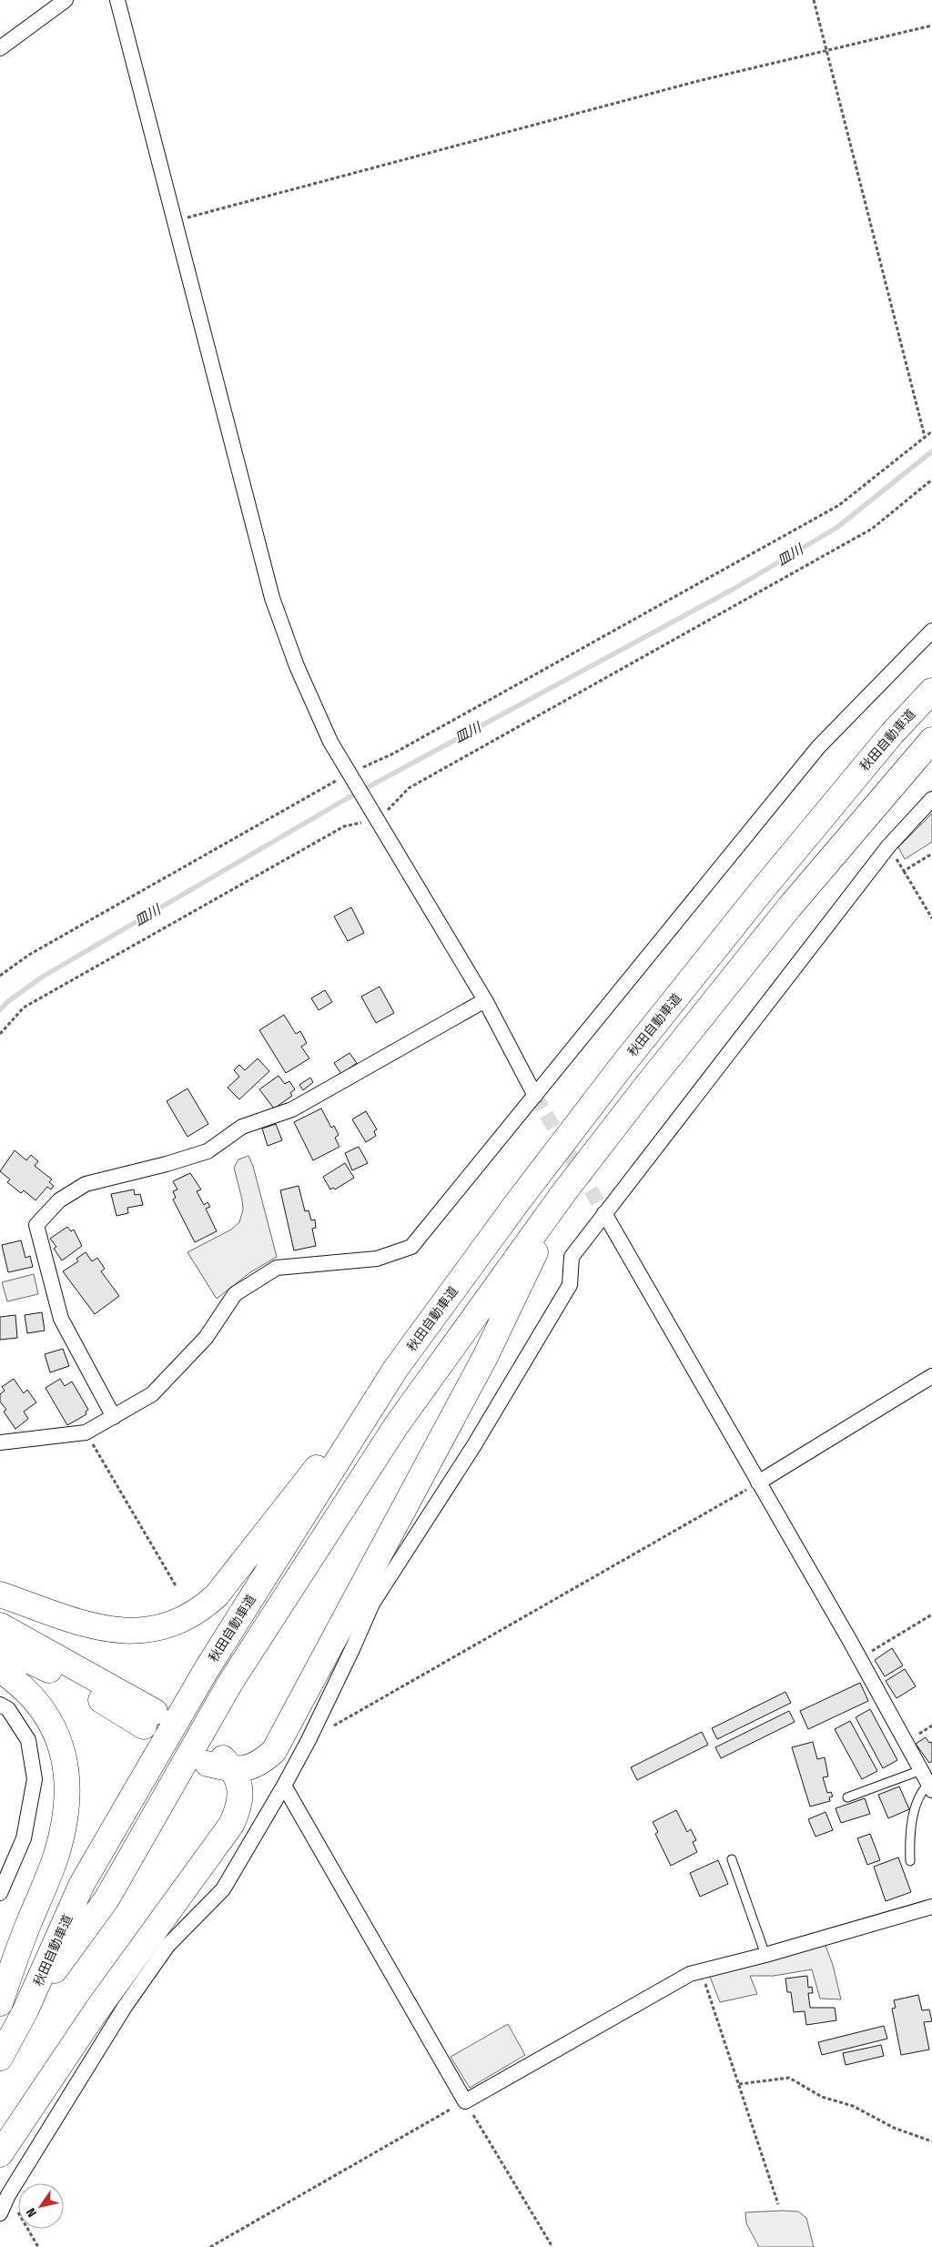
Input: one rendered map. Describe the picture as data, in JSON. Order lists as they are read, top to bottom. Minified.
{"streets":{"highway":["秋田自動車道"]},"water":["皿川"],"north":"bottom left"}
